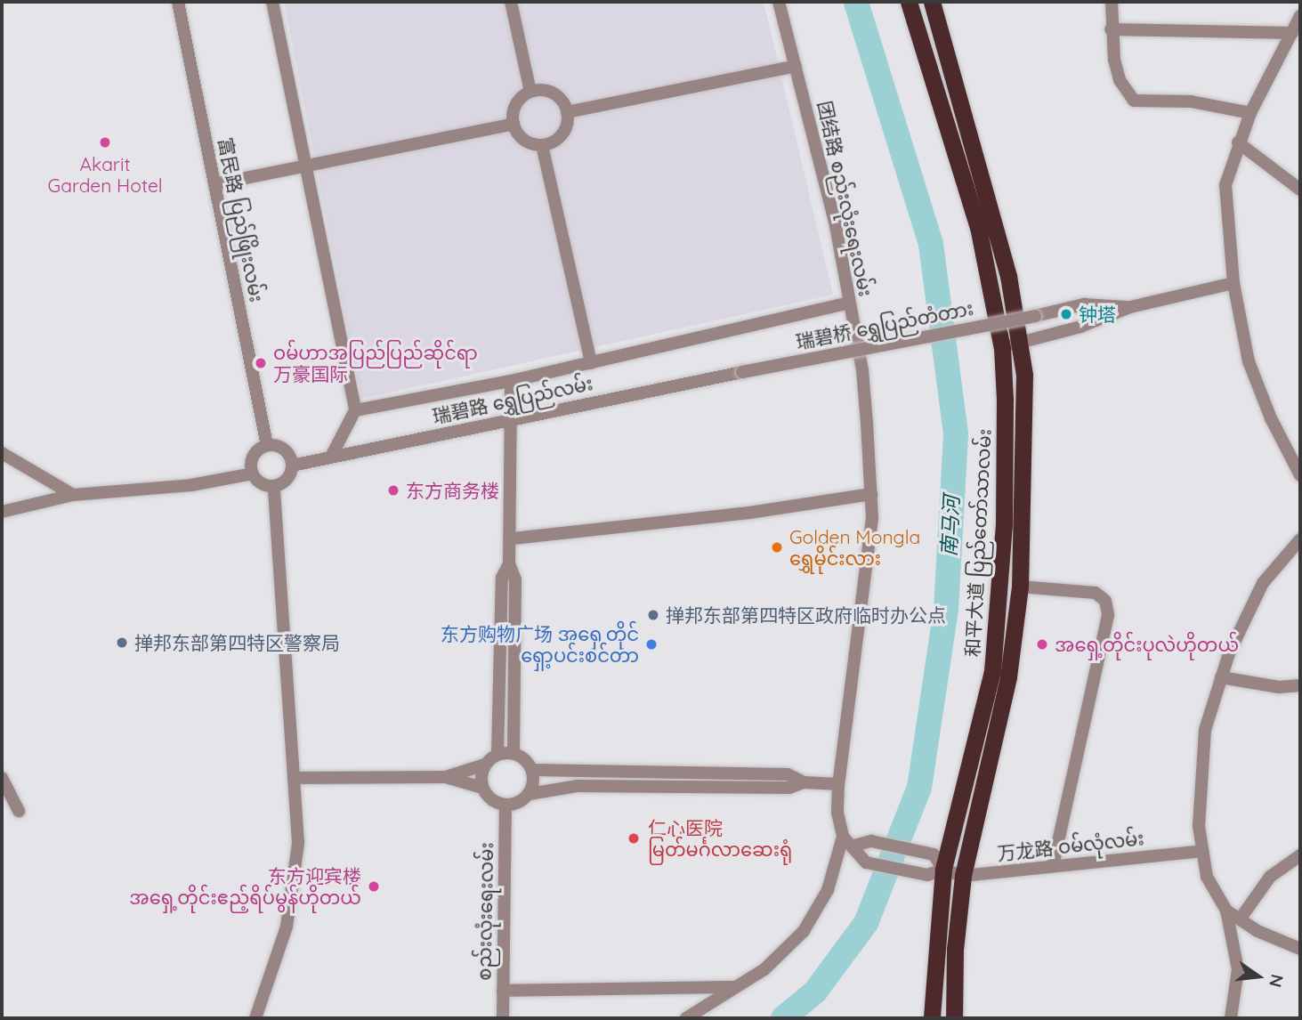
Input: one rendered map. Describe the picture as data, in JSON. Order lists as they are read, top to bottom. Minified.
{"streets":{"highway":["和平大道 ပြည်တော်သာလမ်း"],"street":["团结路 စည်းလုံးရေးလမ်း","富民路 ပြည်ဖြိုးလမ်း","瑞碧桥 ရွှေပြည်တံတား","瑞碧路 ရွှေပြည်လမ်း","万龙路 ဝမ်လုံလမ်း","စည်းလုံးရေးလမ်း"]},"crossings":[["富民路 ပြည်ဖြိုးလမ်း","瑞碧路 ရွှေပြည်လမ်း"],["瑞碧桥 ရွှေပြည်တံတား","瑞碧路 ရွှေပြည်လမ်း"],["和平大道 ပြည်တော်သာလမ်း","万龙路 ဝမ်လုံလမ်း"]],"water":["南马河"],"places":["Akarit Garden Hotel","钟塔","ဝမ်ဟာအပြည်ပြည်ဆိုင်ရာ 万豪国际","东方商务楼","Golden Mongla ရွှေမိုင်းလား","掸邦东部第四特区政府临时办公点","掸邦东部第四特区警察局","东方购物广场 အရှေ့တိုင် ရှော့ပင်းစင်တာ","အရှေ့တိုင်းပုလဲဟိုတယ်","仁心医院 မြတ်မင်္ဂလာဆေးရုံ","东方迎宾楼 အရှေ့တိုင်းဧည့်ရိပ်မွန်ဟိုတယ်"],"north":"right"}
